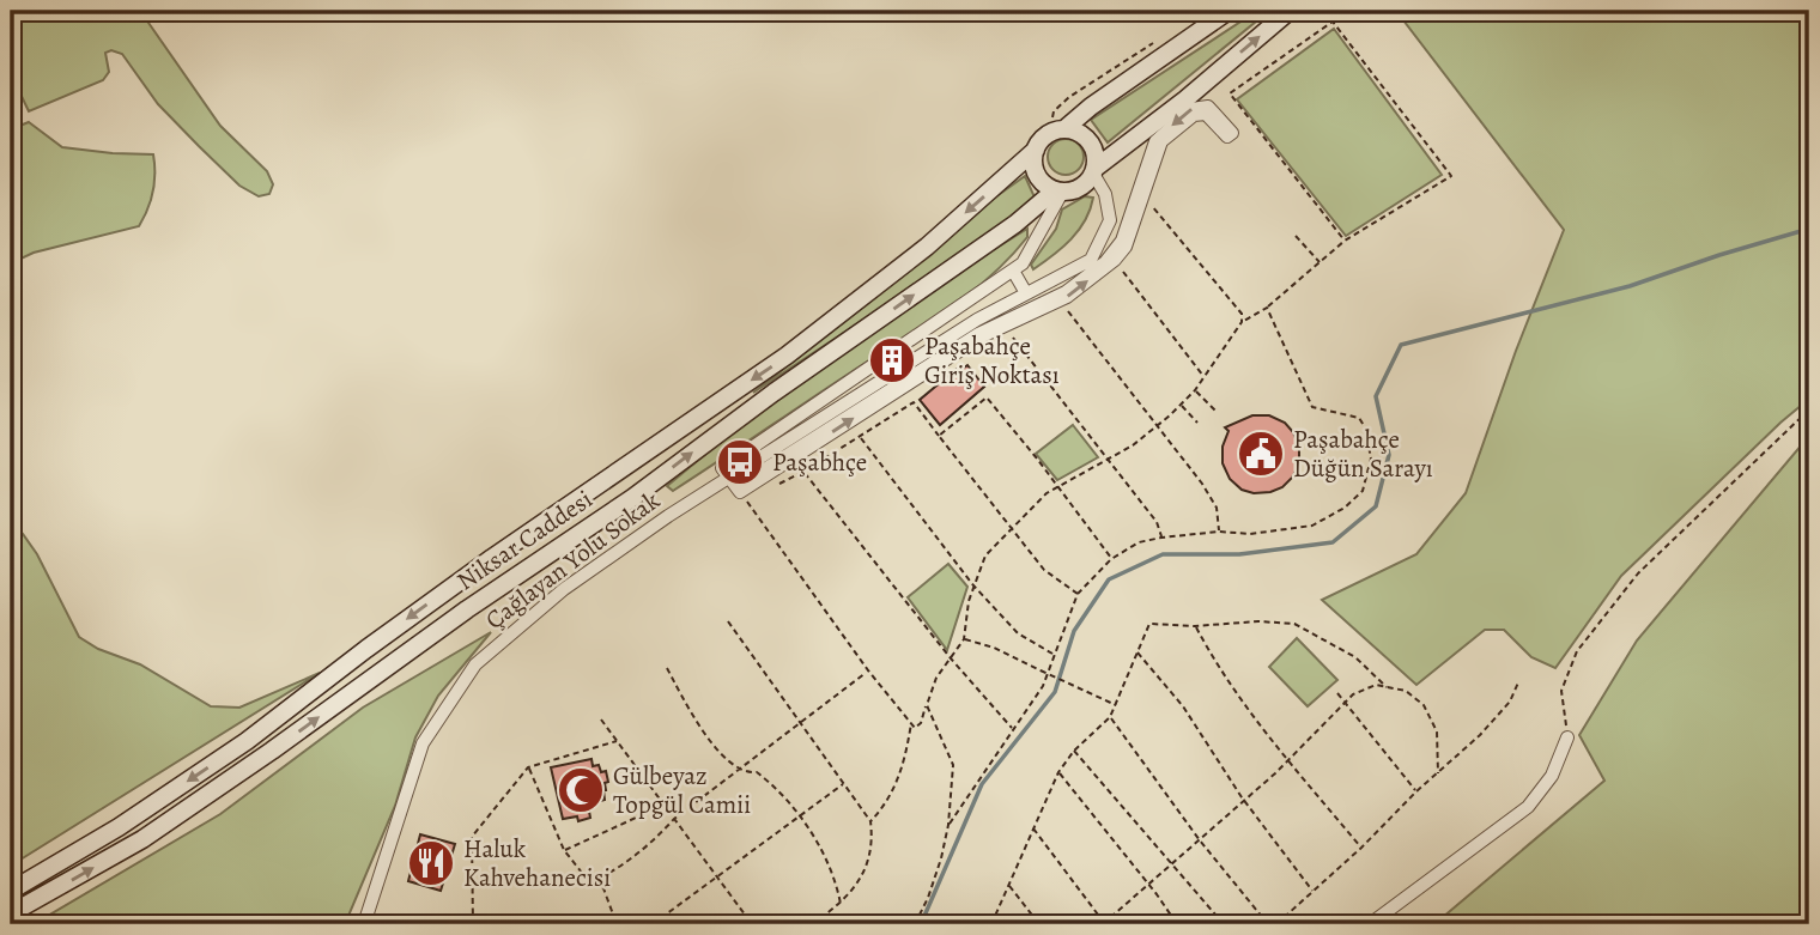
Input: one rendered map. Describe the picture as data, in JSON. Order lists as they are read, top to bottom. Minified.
{"streets":{"main road":["Niksar Caddesi"],"street":["Çağlayan Yolu Sokak"]},"crossings":[["Niksar Caddesi","Çağlayan Yolu Sokak"]],"places":{"building":["Paşabahçe Giriş Noktası"],"public building":["Paşabahçe Düğün Sarayı"],"bus stop":["Paşabhçe"],"mosque":["Gülbeyaz Topgül Camii"],"restaurant":["Haluk Kahvehanecisi"]}}
